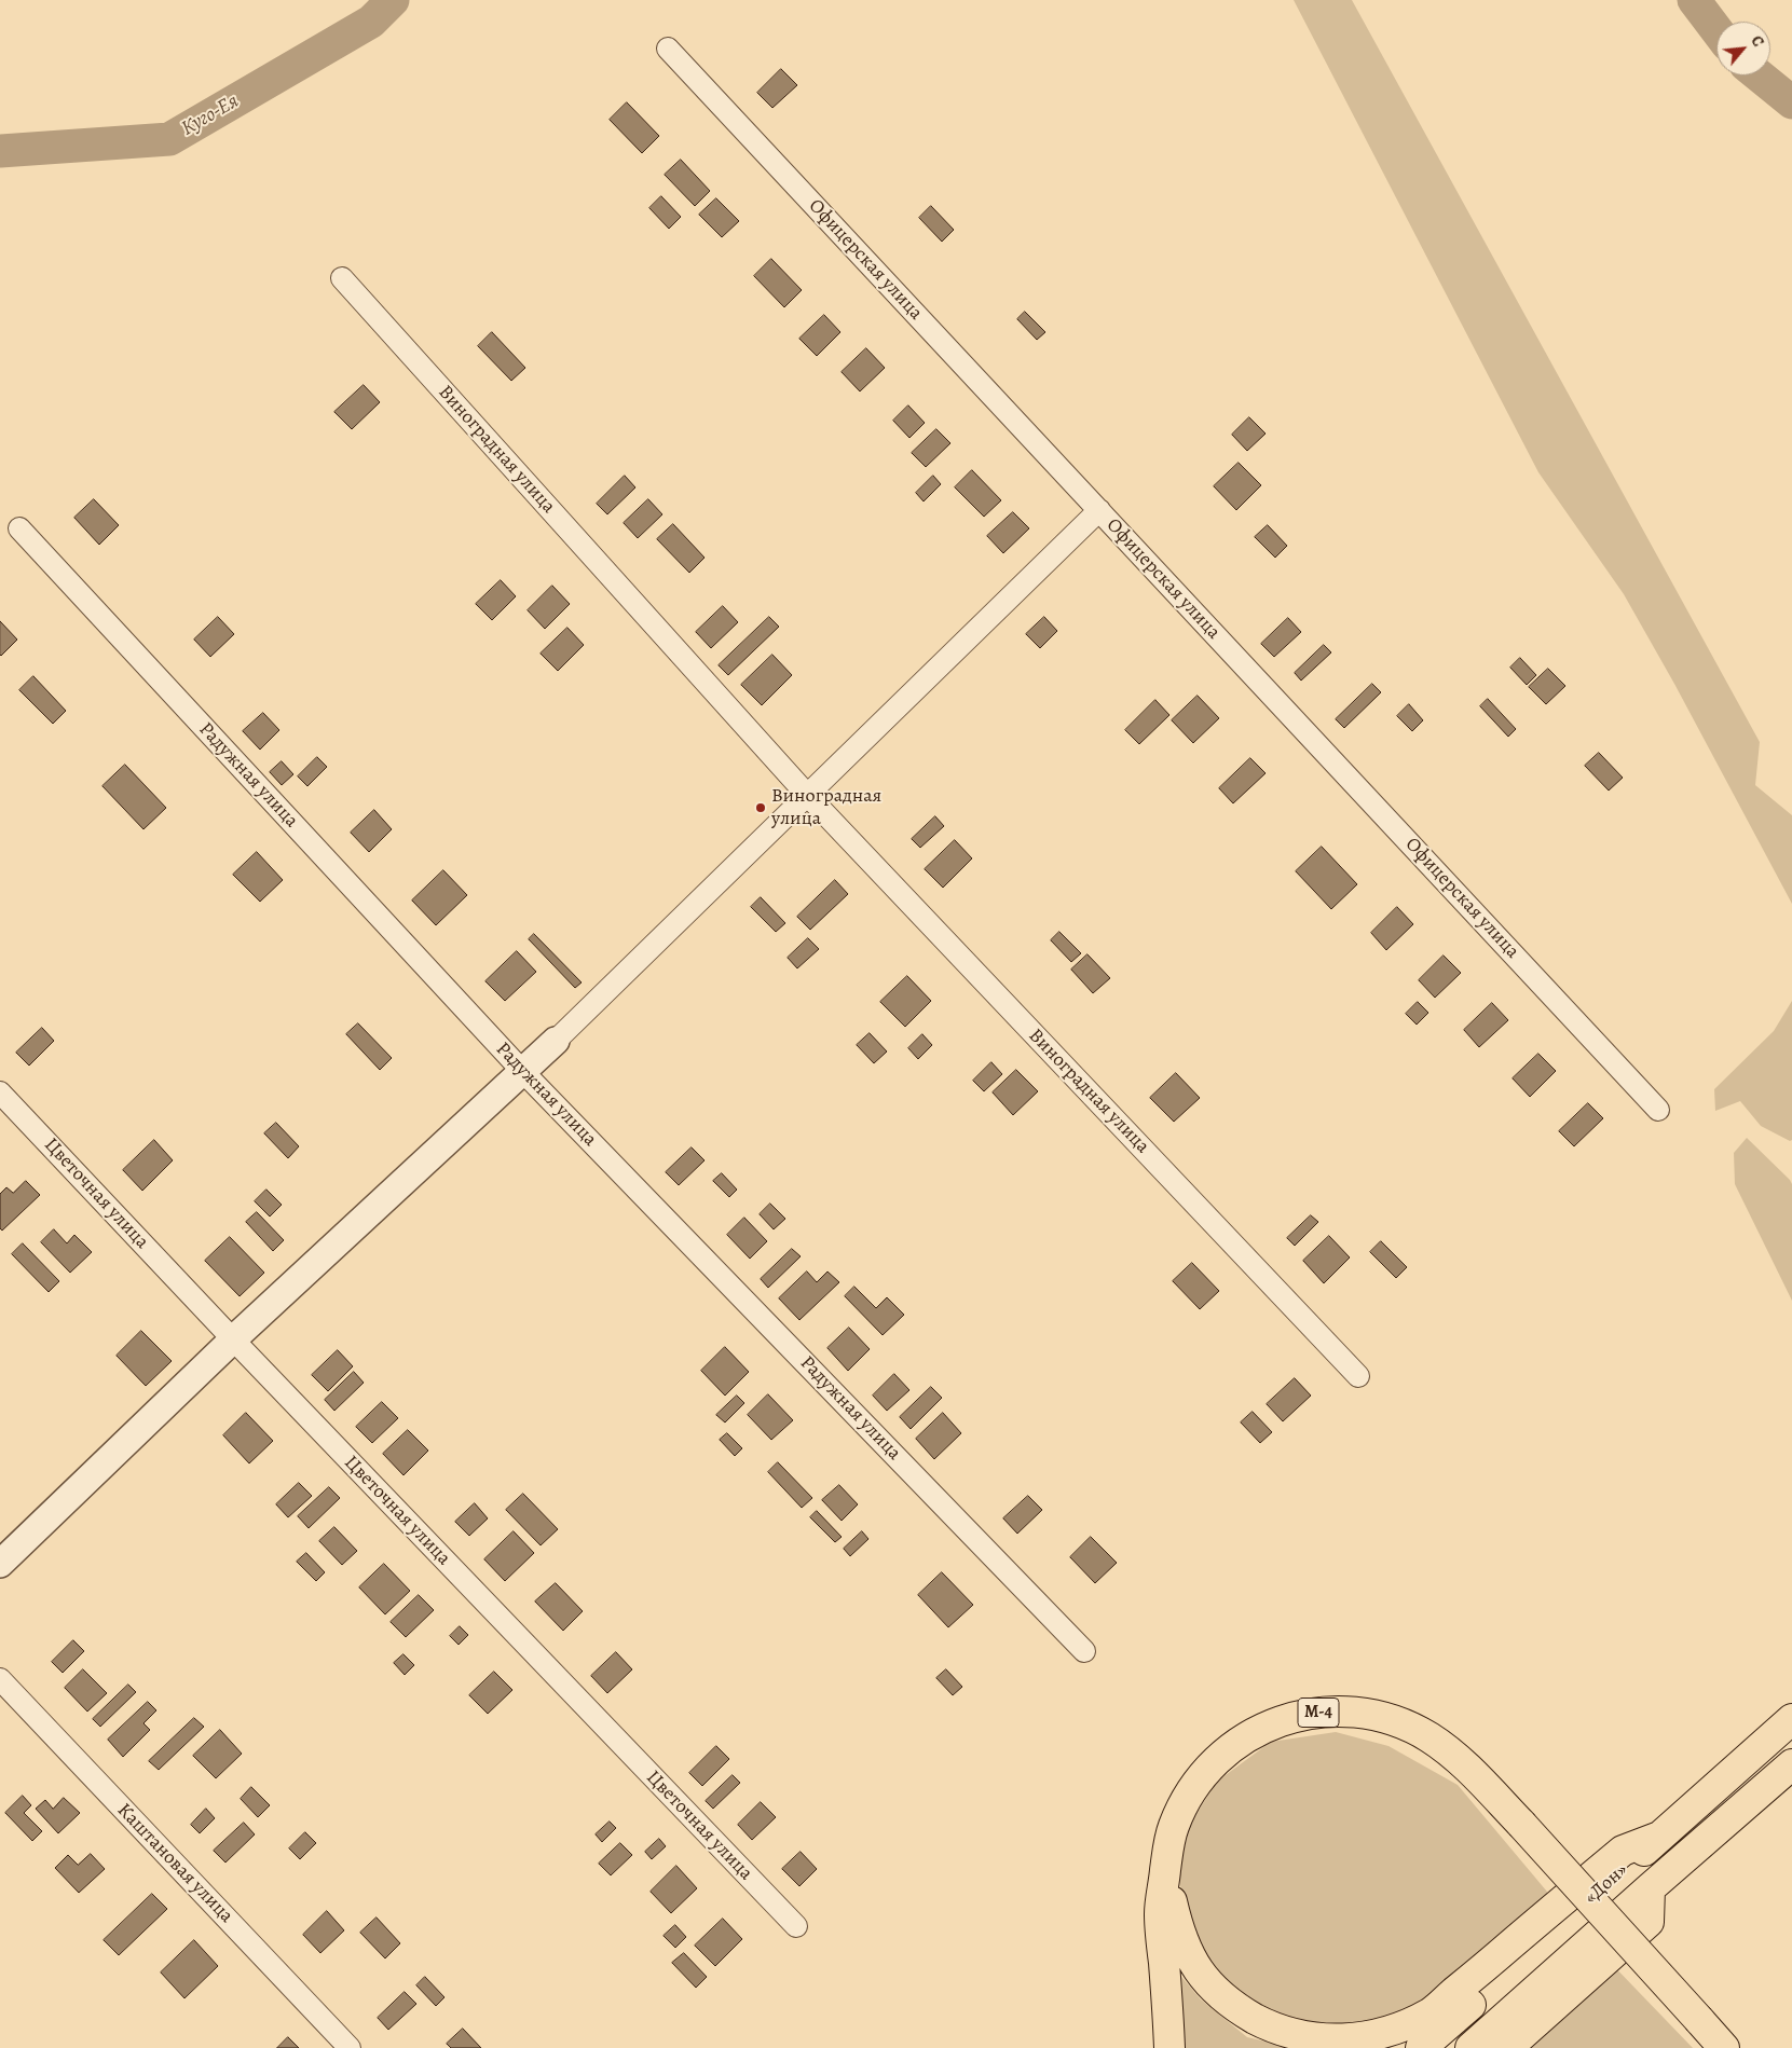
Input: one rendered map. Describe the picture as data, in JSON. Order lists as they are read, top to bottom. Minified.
{"streets":{"highway":["М-4","«Дон»"],"street":["Офицерская улица","Виноградная улица","Радужная улица","Цветочная улица","Каштановая улица"]},"crossings":[["М-4","«Дон»"]],"water":["Куго-Ея"],"places":["Виноградная улица"],"north":"top right"}
